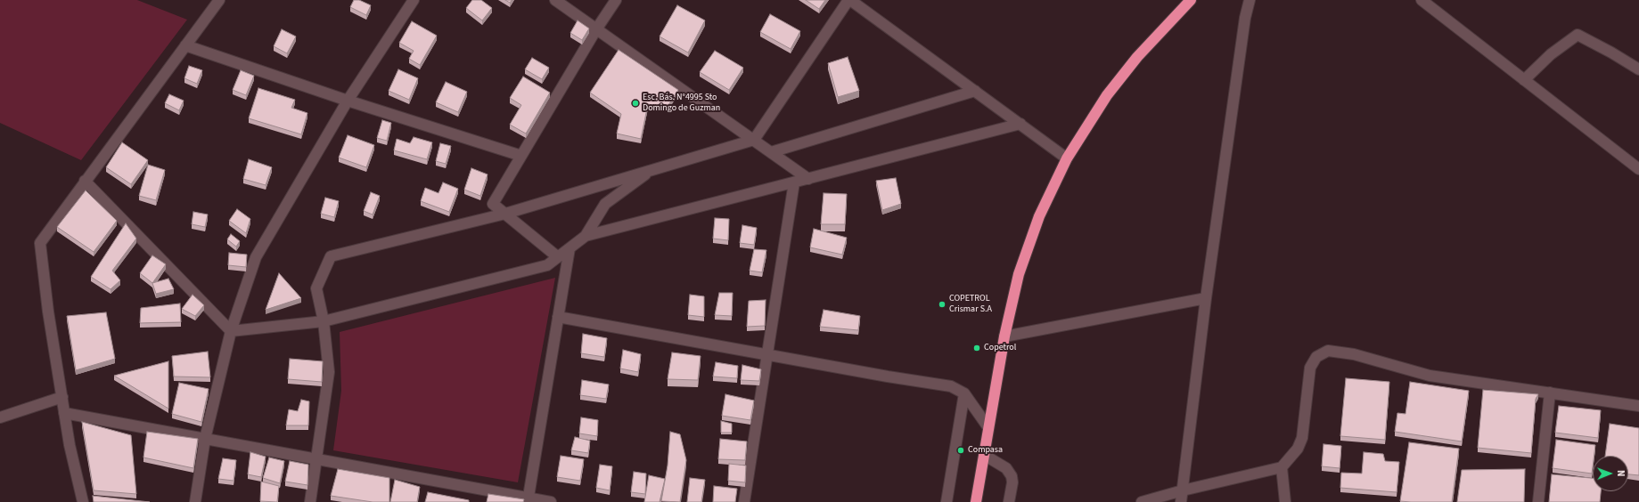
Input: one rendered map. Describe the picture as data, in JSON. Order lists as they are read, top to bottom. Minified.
{"places":["Esc. Bás. N°4995 Sto Domingo de Guzman","COPETROL Crismar S.A","Copetrol","Compasa"],"north":"right"}
